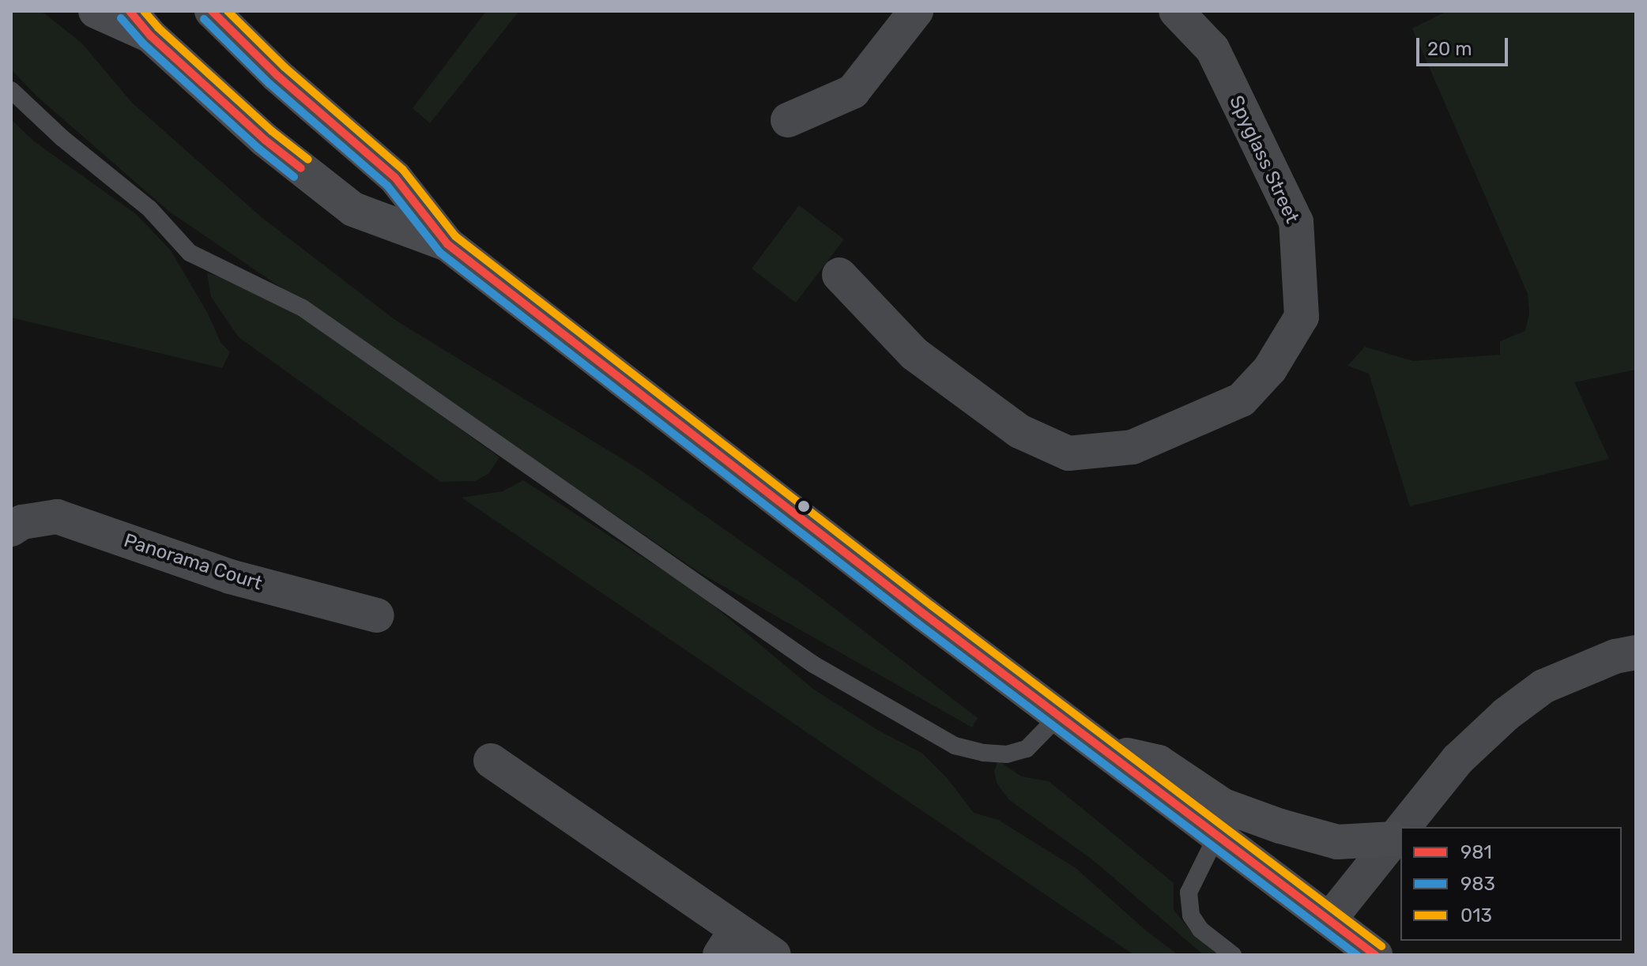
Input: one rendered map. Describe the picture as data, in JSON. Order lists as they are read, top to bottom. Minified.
{"streets":{"street":["Spyglass Street","Panorama Court"]},"lines":["transit line 981","transit line 013","transit line 983"],"legend":["981","983","013"],"scale_bar":"20 m"}
